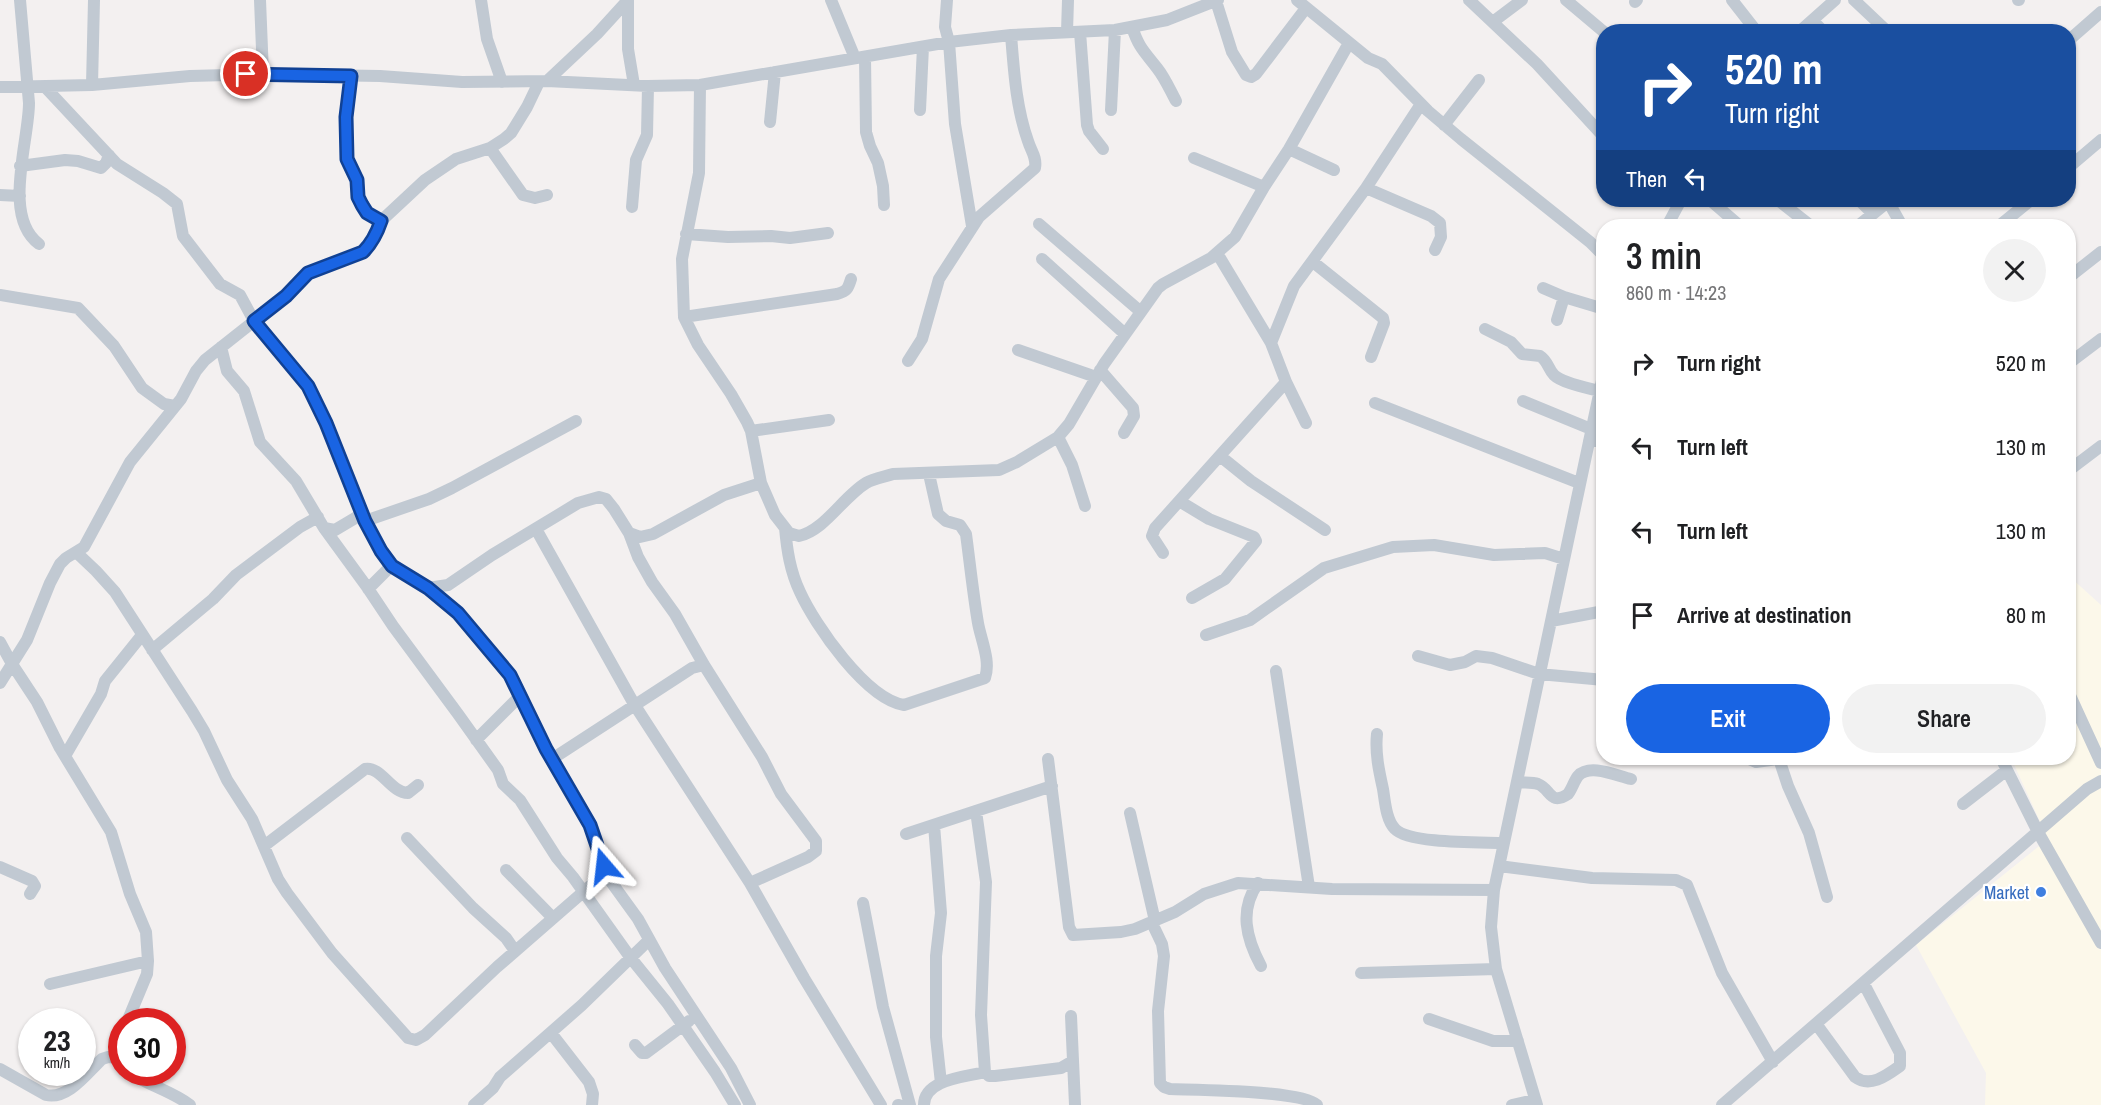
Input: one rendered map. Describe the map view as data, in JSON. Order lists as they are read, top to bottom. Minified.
{"places":["Market"],"page":{"turn":["520 m","Turn right"],"then":"Then","heading":["3 min","860 m · 14:23"],"list":[{"name":"Turn right","value":"520 m"},{"name":"Turn left","value":"130 m"},{"name":"Turn left","value":"130 m"},{"name":"Arrive at destination","value":"80 m"}],"buttons":["Exit","Share"],"speed":"23 km/h","limit":"30"}}
